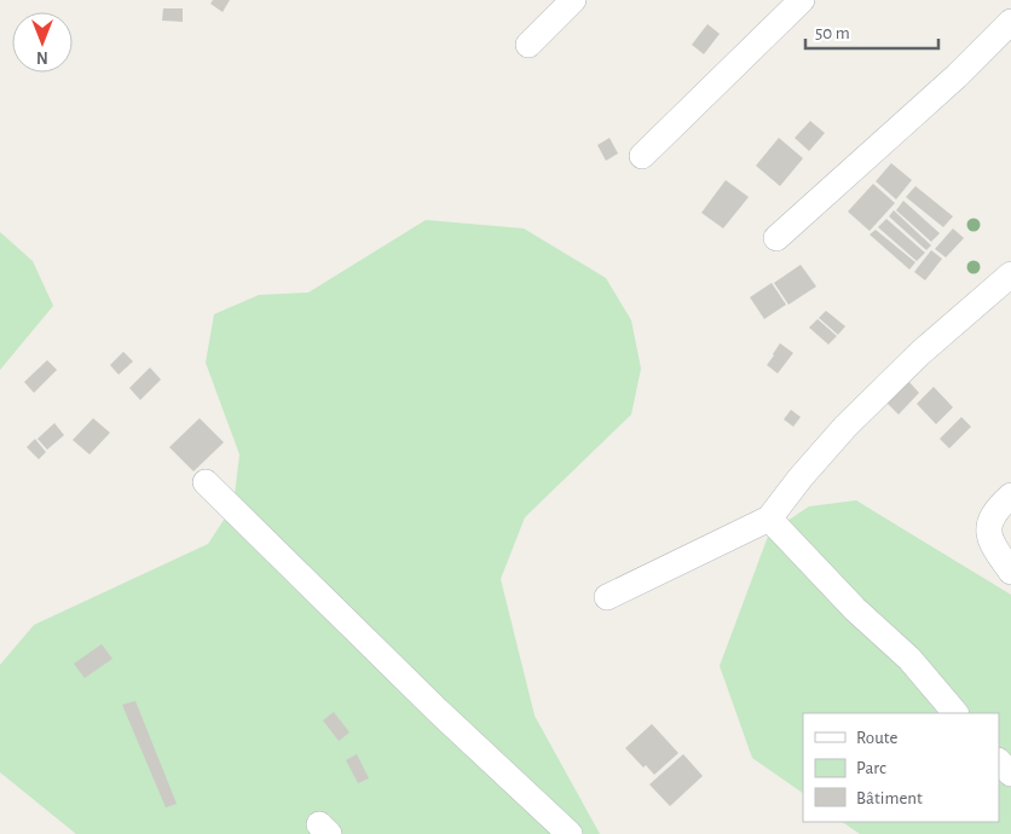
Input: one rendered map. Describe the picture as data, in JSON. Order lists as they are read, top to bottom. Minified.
{"legend":["Route","Parc","Bâtiment"],"scale_bar":"50 m","north":"bottom"}
